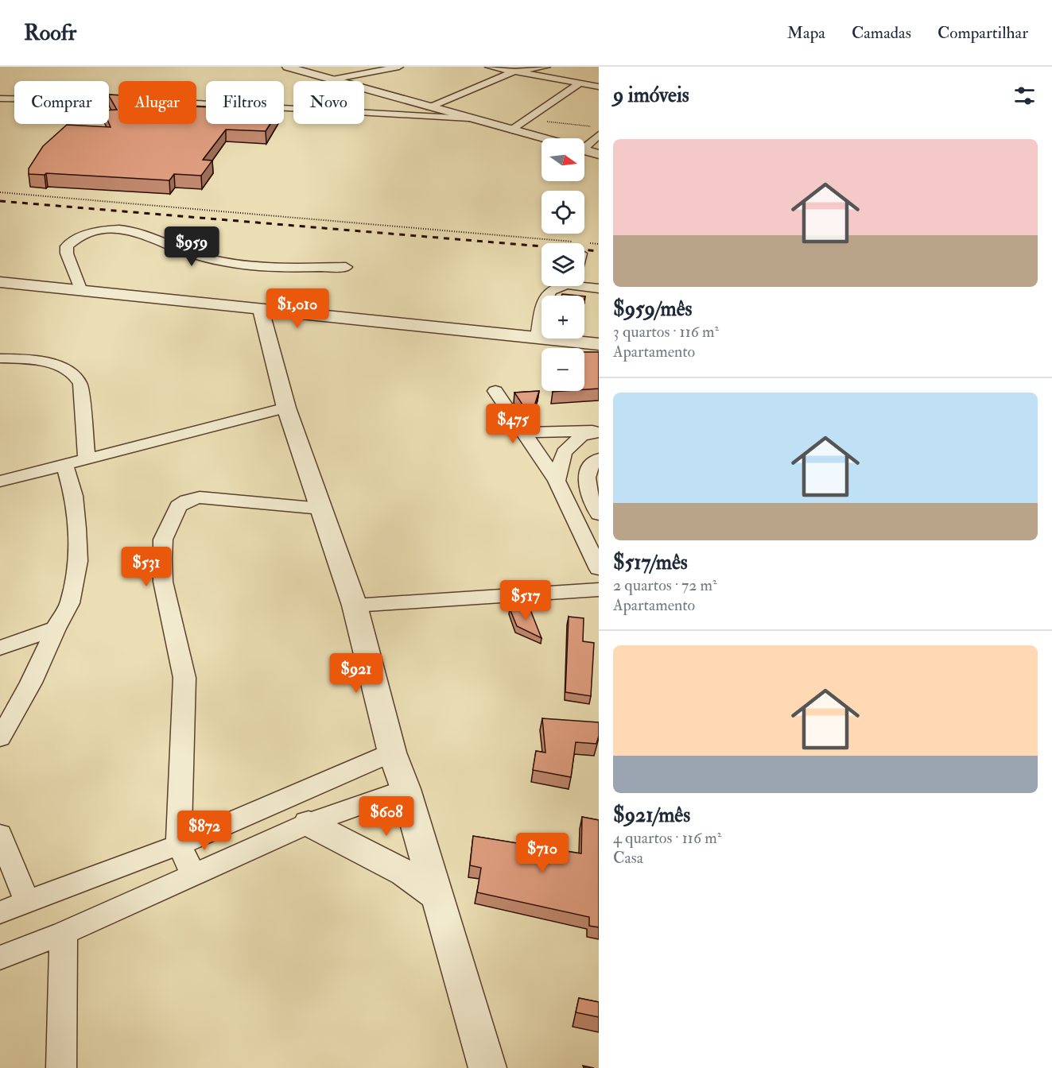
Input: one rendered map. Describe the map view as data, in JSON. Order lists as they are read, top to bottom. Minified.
{"north":"right","page":{"header":"Roofr","nav":["Mapa","Camadas","Compartilhar"],"heading":"9 imóveis","chip":["Comprar","Alugar","Filtros","Novo"],"list":[{"name":"$959/mês","note":"3 quartos · 116 m² · Apartamento"},{"name":"$517/mês","note":"2 quartos · 72 m² · Apartamento"},{"name":"$921/mês","note":"4 quartos · 116 m² · Casa"}],"map_buttons":["+","−"],"price":["$959","$1,010","$475","$531","$517","$921","$608","$872","$710"]}}
